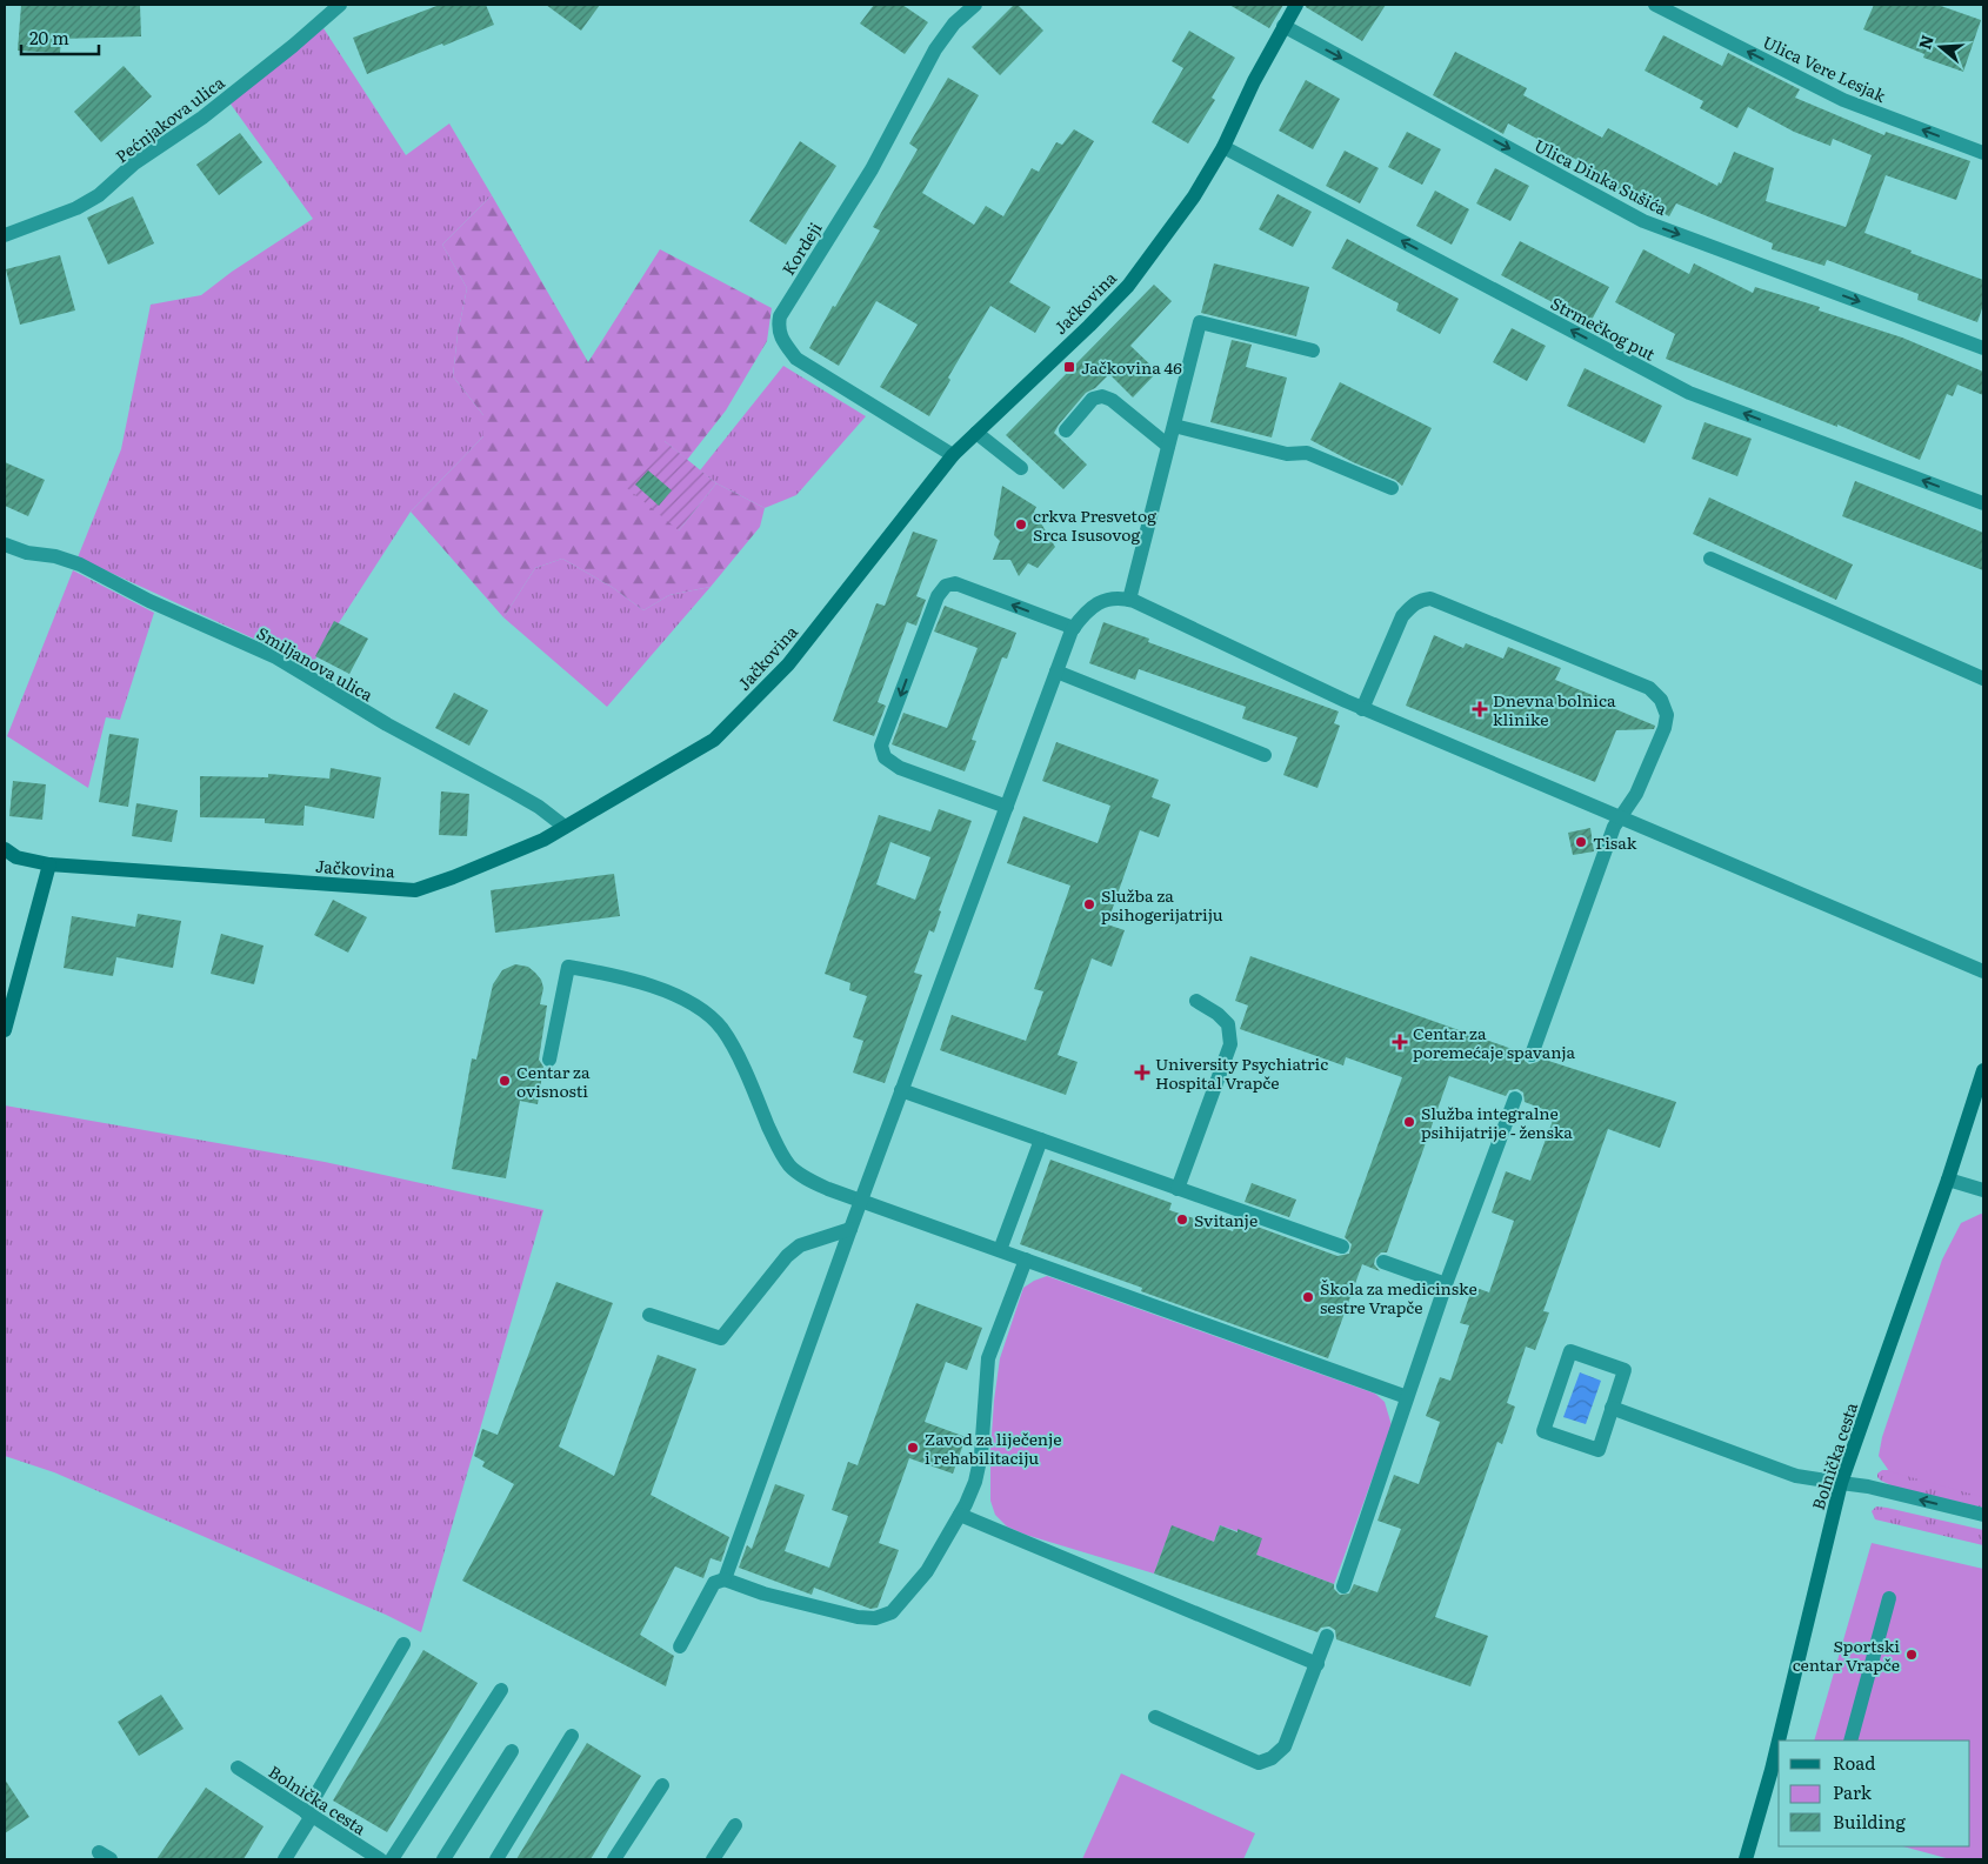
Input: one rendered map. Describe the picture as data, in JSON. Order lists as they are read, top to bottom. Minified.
{"streets":{"street":["Ulica Vere Lesjak","Pećnjakova ulica","Ulica Dinka Sušića","Kordeji","Jačkovina","Strmečkog put","Smiljanova ulica","Bolnička cesta"]},"crossings":[["Ulica Dinka Sušića","Jačkovina"],["Kordeji","Jačkovina"],["Jačkovina","Strmečkog put"],["Jačkovina","Smiljanova ulica"]],"one_way":["Ulica Vere Lesjak","Ulica Dinka Sušića","Strmečkog put"],"places":{"transit":["Jačkovina 46"],"other":["crkva Presvetog Srca Isusovog","Tisak","Služba za psihogerijatriju","Centar za ovisnosti","Služba integralne psihijatrije - ženska","Svitanje","Škola za medicinske sestre Vrapče","Zavod za liječenje i rehabilitaciju","Sportski centar Vrapče"],"health":["Dnevna bolnica klinike","Centar za poremećaje spavanja","University Psychiatric Hospital Vrapče"]},"legend":["Road","Park","Building"],"scale_bar":"20 m","north":"left"}
